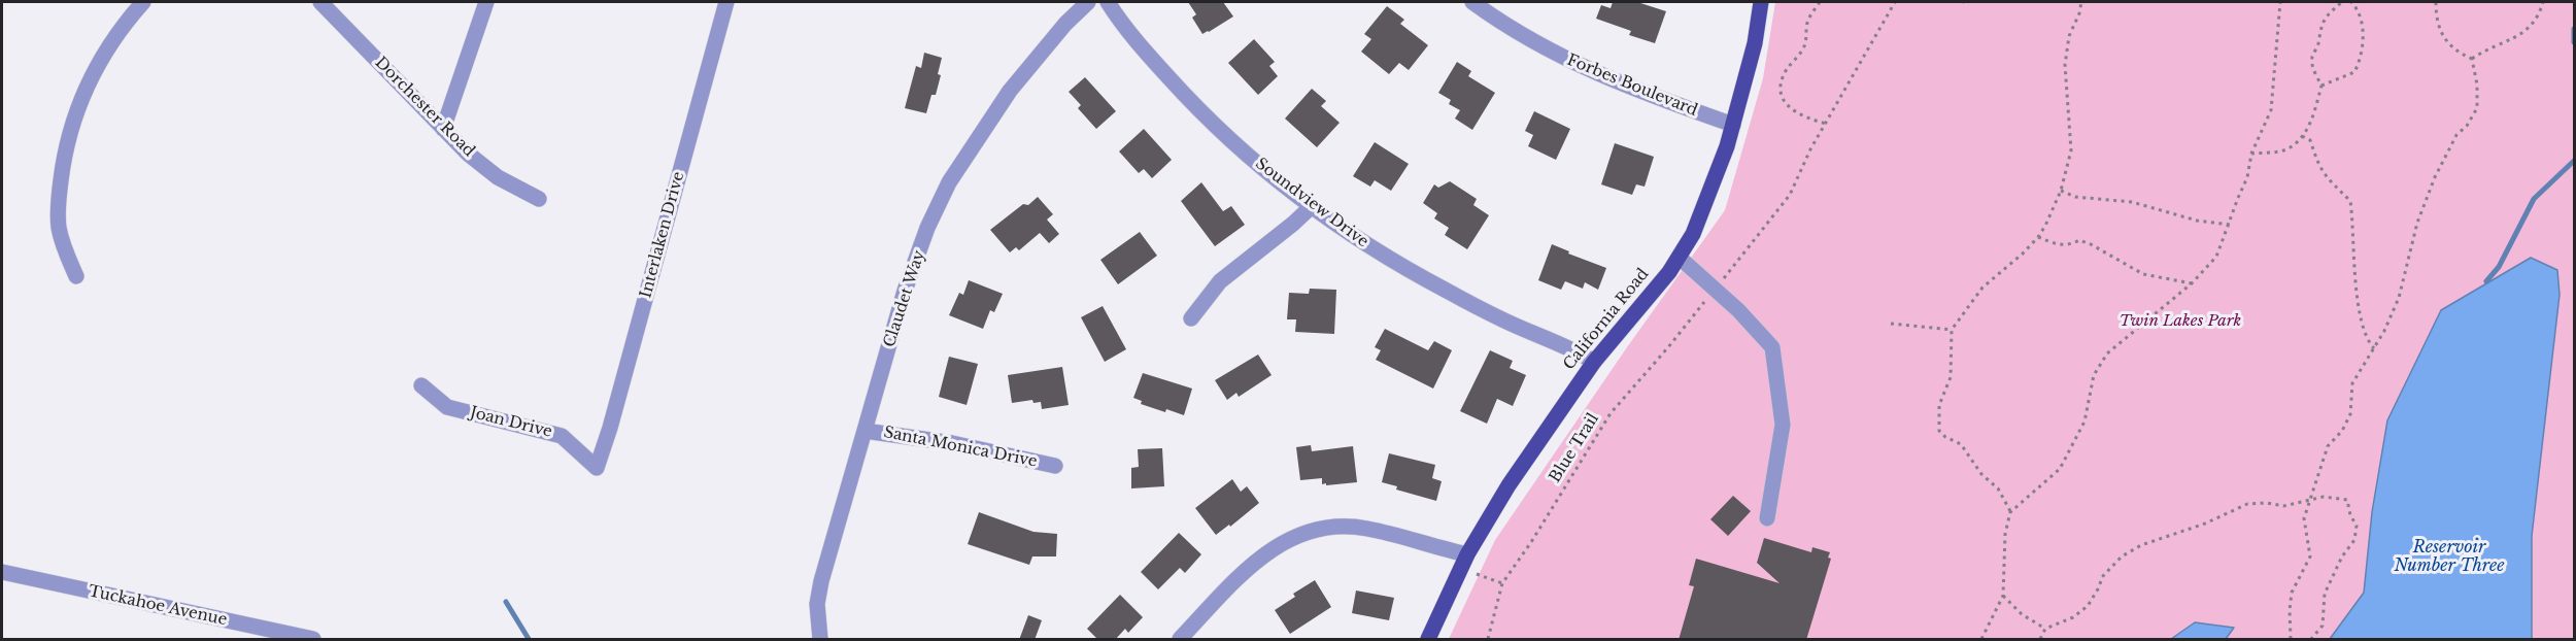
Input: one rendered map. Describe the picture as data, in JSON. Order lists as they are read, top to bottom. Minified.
{"streets":{"main road":["California Road"],"street":["Forbes Boulevard","Dorchester Road","Soundview Drive","Interlaken Drive","Claudet Way","Joan Drive","Santa Monica Drive","Tuckahoe Avenue"],"path":["Blue Trail"]},"crossings":[["Forbes Boulevard","California Road"],["Soundview Drive","California Road"],["Interlaken Drive","Joan Drive"],["Claudet Way","Santa Monica Drive"]],"water":["Reservoir Number Three"],"parks":["Twin Lakes Park"]}
